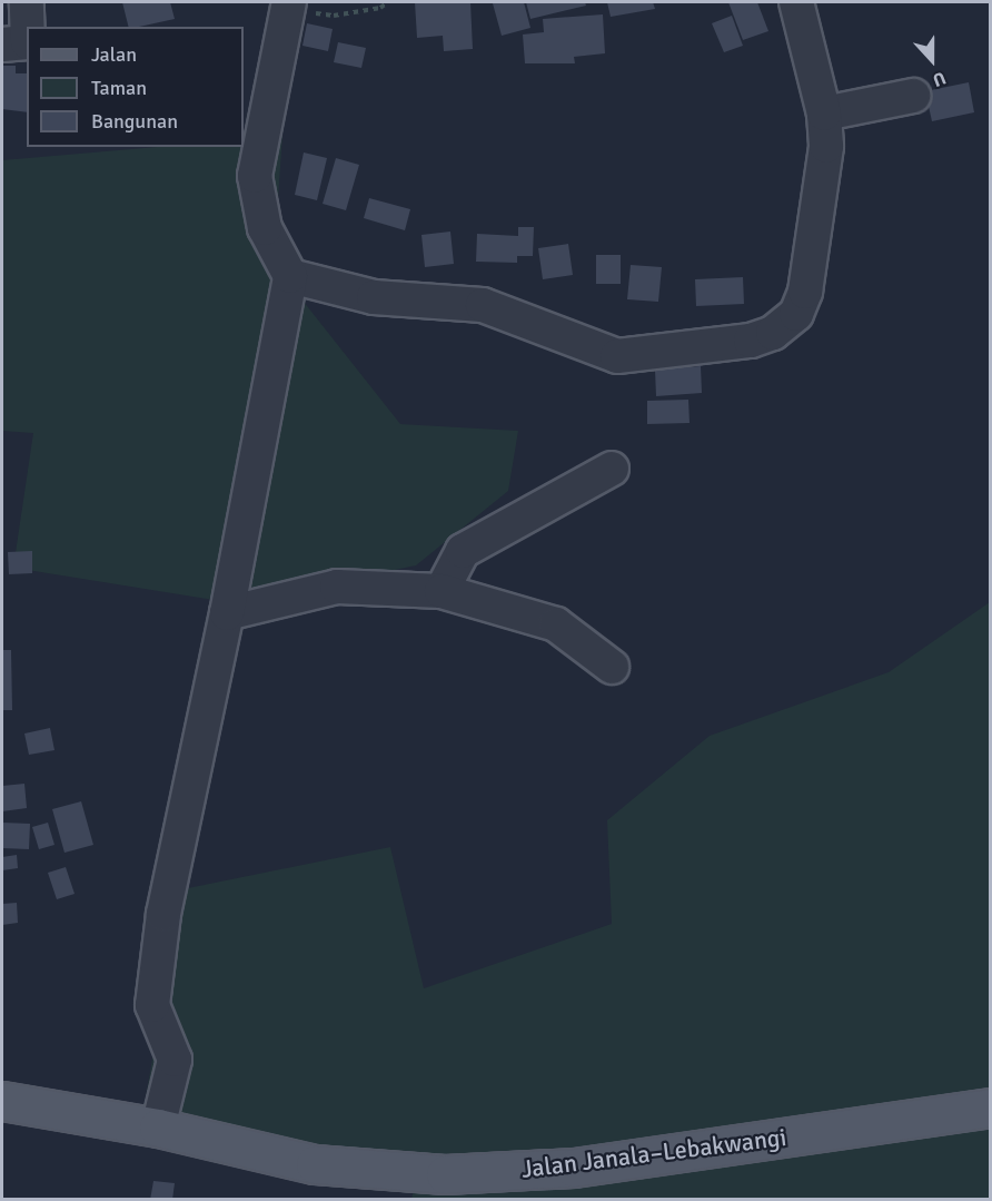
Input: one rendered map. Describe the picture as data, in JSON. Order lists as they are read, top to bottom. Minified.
{"streets":{"main road":["Jalan Janala–Lebakwangi"]},"legend":["Jalan","Taman","Bangunan"],"north":"bottom"}
